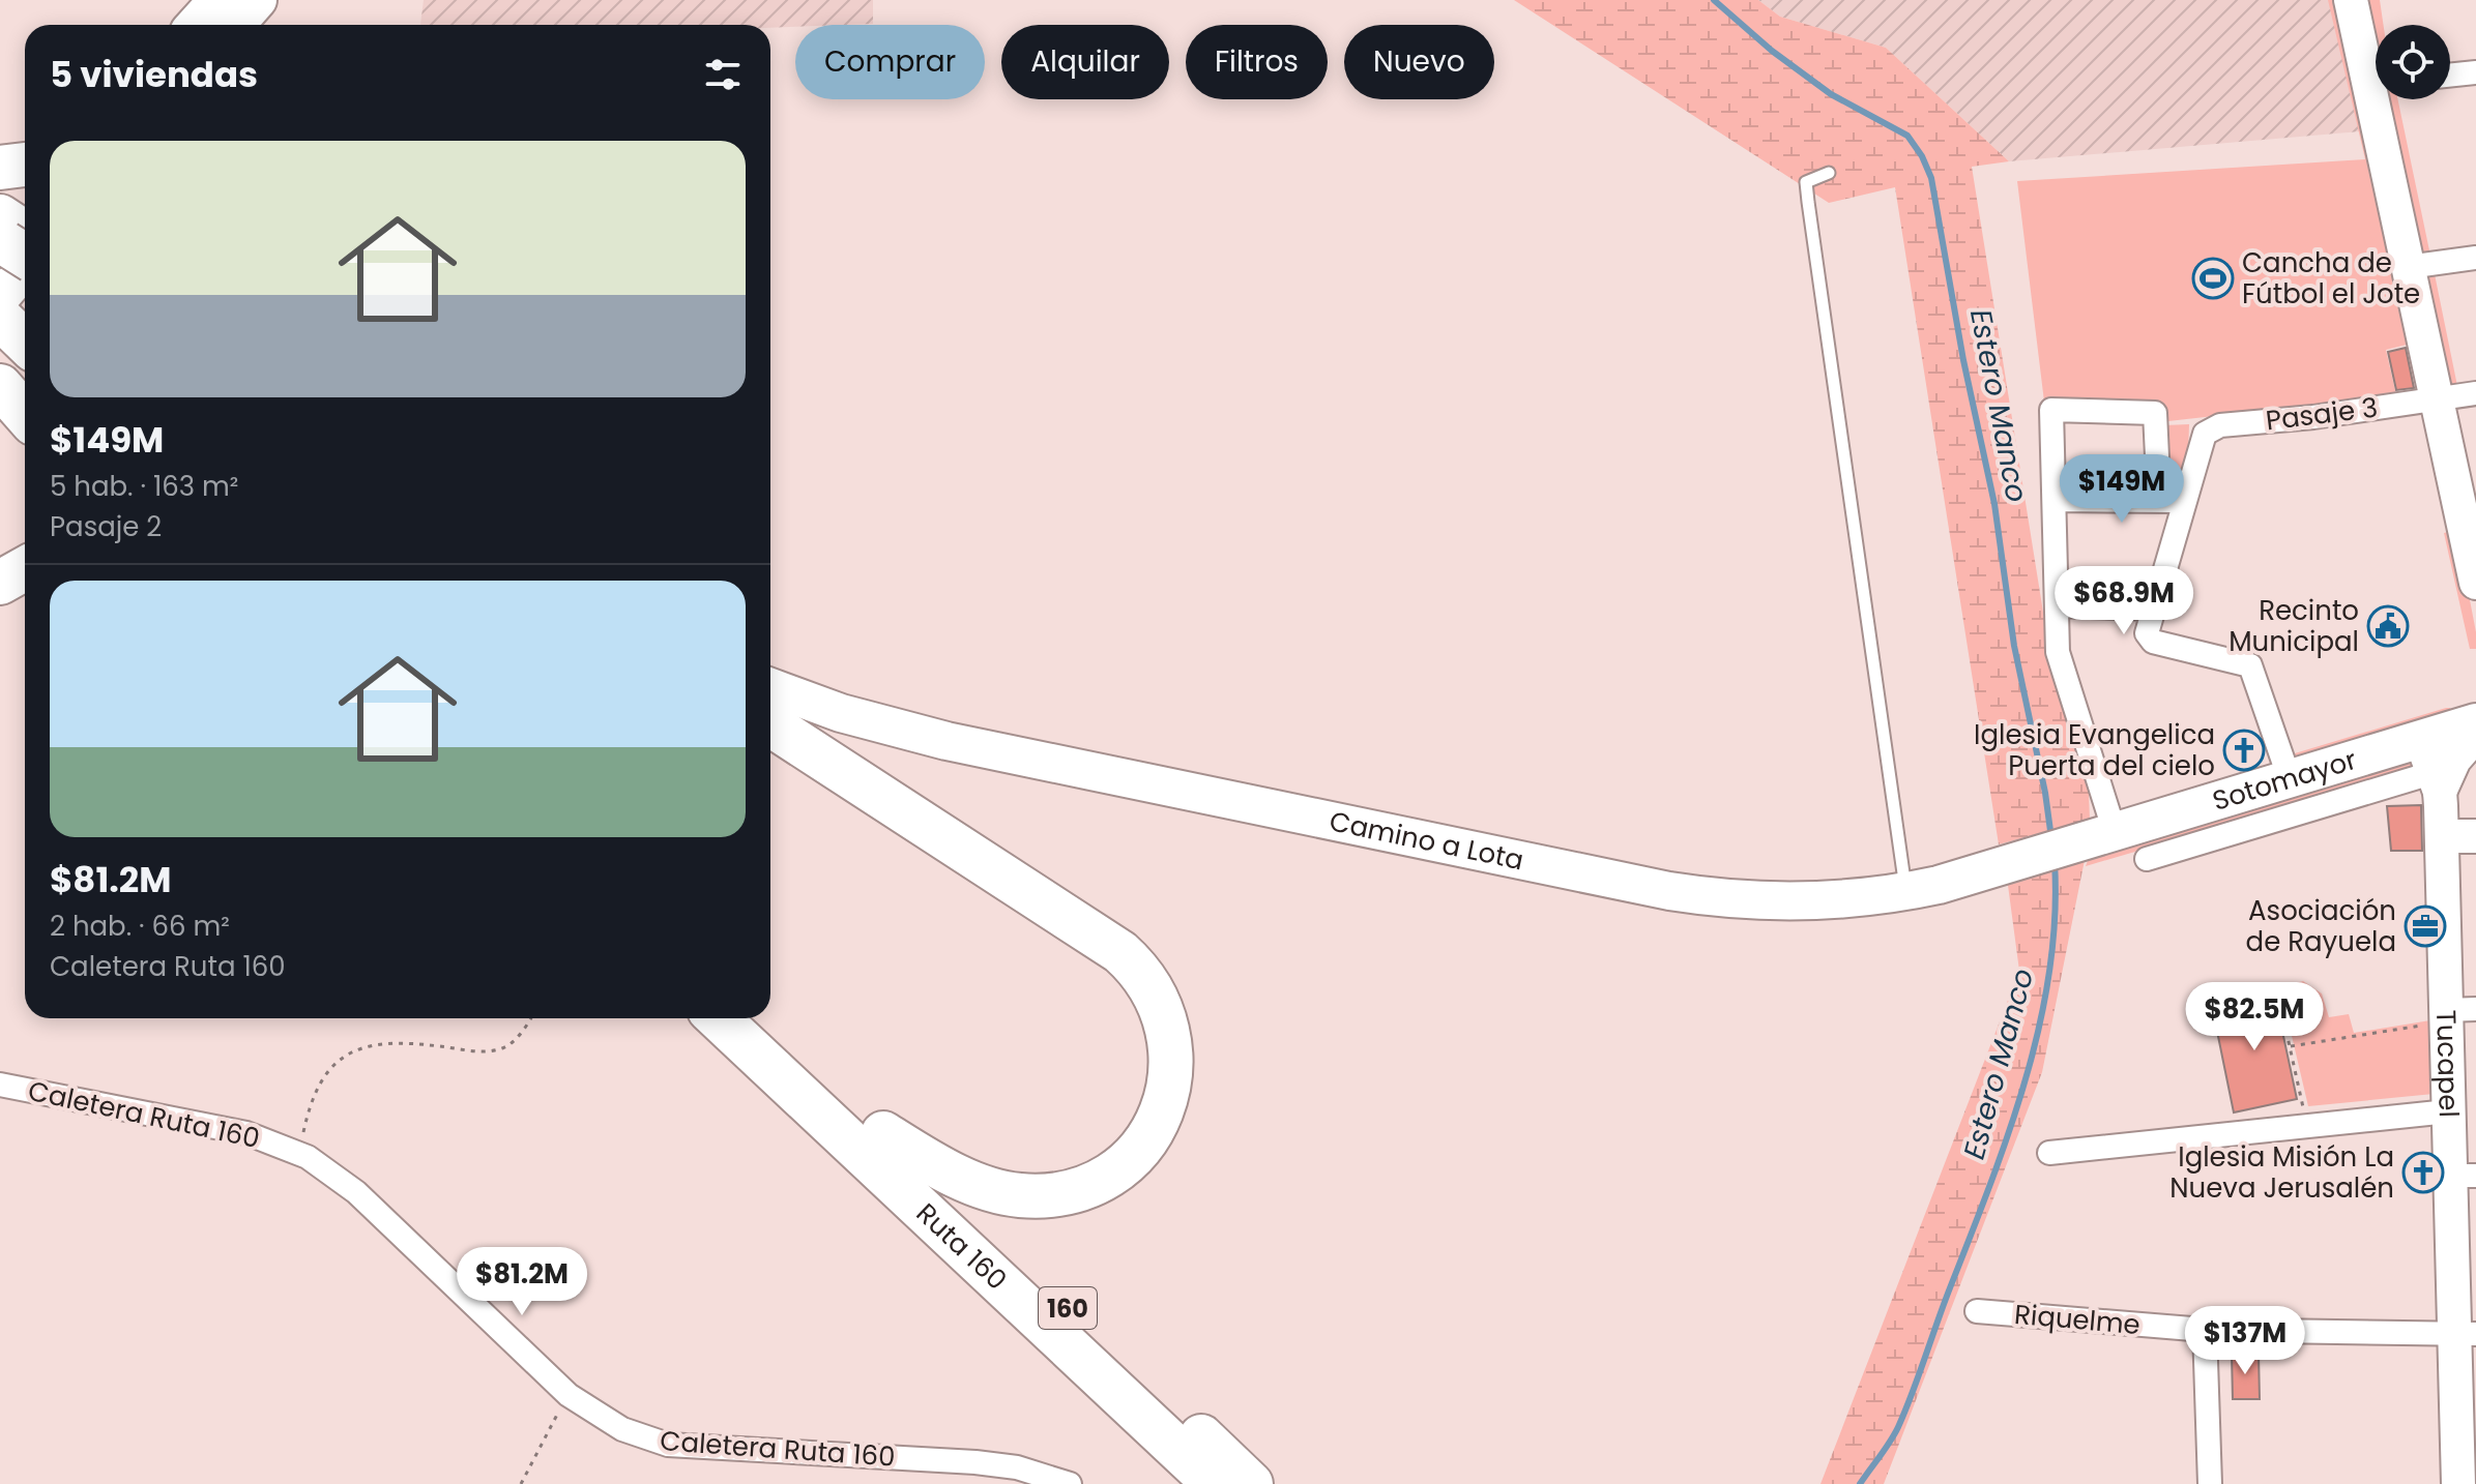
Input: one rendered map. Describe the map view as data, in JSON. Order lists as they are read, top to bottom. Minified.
{"streets":{"highway":["Ruta 160","160"],"main road":["Sotomayor","Camino a Lota"],"street":["Pasaje 3","Tucapel","Caletera Ruta 160","Riquelme"]},"crossings":[["Sotomayor","Camino a Lota"],["Sotomayor","Tucapel"],["Tucapel","Riquelme"]],"water":["Estero Manco"],"places":{"sports":["Cancha de Fútbol el Jote"],"public building":["Recinto Municipal"],"church":["Iglesia Evangelica Puerta del cielo","Iglesia Misión La Nueva Jerusalén"],"office":["Asociación de Rayuela"]},"page":{"chip":["Comprar","Alquilar","Filtros","Nuevo"],"heading":"5 viviendas","list":[{"name":"$149M","note":"5 hab. · 163 m² · Pasaje 2"},{"name":"$81.2M","note":"2 hab. · 66 m² · Caletera Ruta 160"}],"price":["$149M","$68.9M","$82.5M","$81.2M","$137M"]}}
